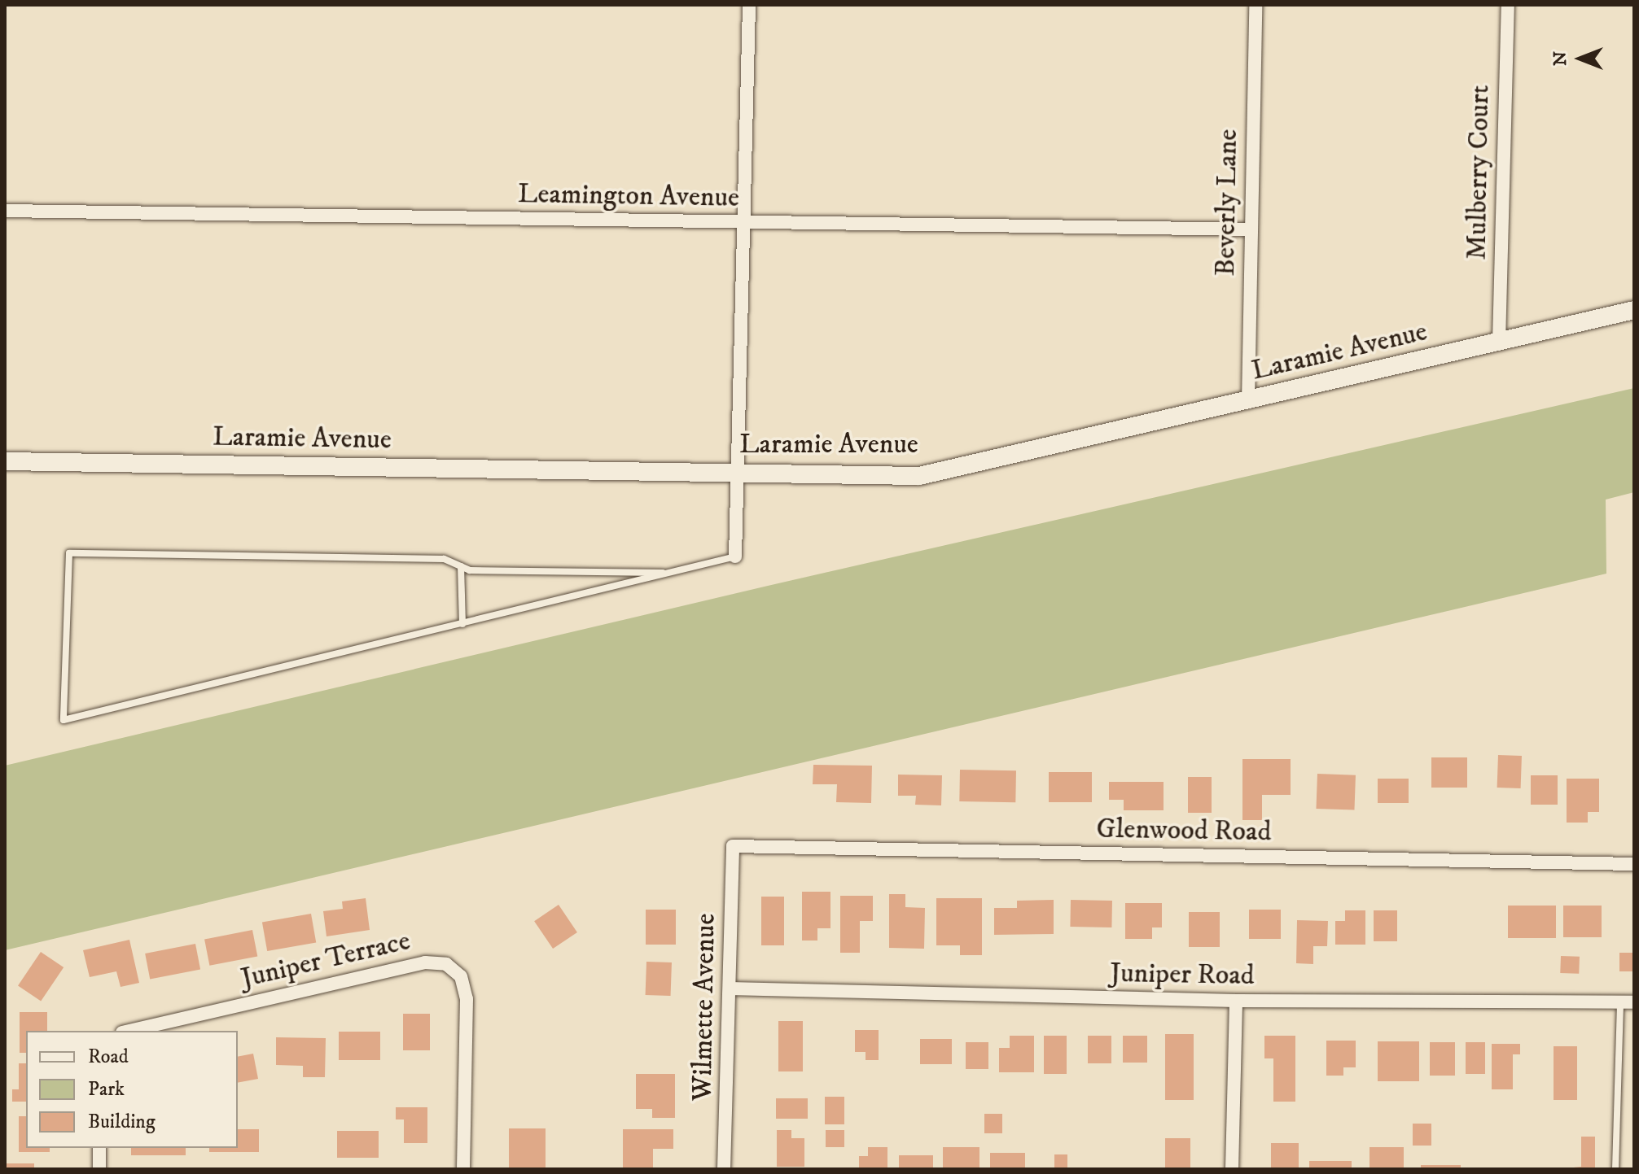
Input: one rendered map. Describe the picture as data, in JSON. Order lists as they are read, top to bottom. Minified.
{"streets":{"street":["Mulberry Court","Leamington Avenue","Beverly Lane","Laramie Avenue","Glenwood Road","Juniper Terrace","Juniper Road","Wilmette Avenue"]},"crossings":[["Mulberry Court","Laramie Avenue"],["Leamington Avenue","Beverly Lane"],["Beverly Lane","Laramie Avenue"],["Glenwood Road","Wilmette Avenue"],["Juniper Road","Wilmette Avenue"]],"legend":["Road","Park","Building"],"north":"left"}
